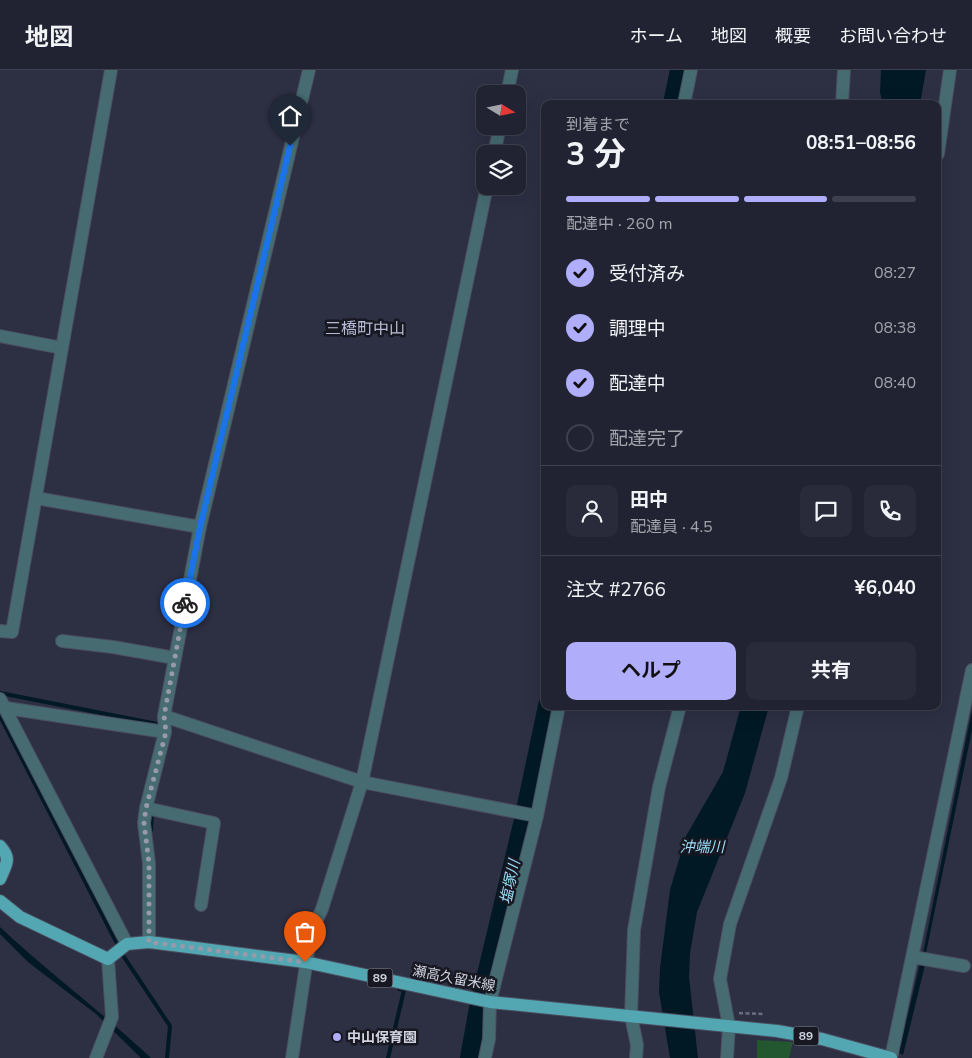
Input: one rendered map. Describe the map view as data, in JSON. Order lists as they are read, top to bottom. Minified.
{"streets":{"main road":["89","瀬高久留米線"]},"districts":["三橋町中山"],"water":["沖端川","塩塚川"],"places":["中山保育園"],"north":"right","page":{"header":"地図","nav":["ホーム","地図","概要","お問い合わせ"],"heading":["3 分","到着まで","08:51–08:56"],"panel":["田中","配達員 · 4.5","注文 #2766","¥6,040"],"bar":"配達中 · 260 m","list":[["受付済み","08:27"],["調理中","08:38"],["配達中","08:40"],"配達完了"],"buttons":["ヘルプ","共有"]}}
